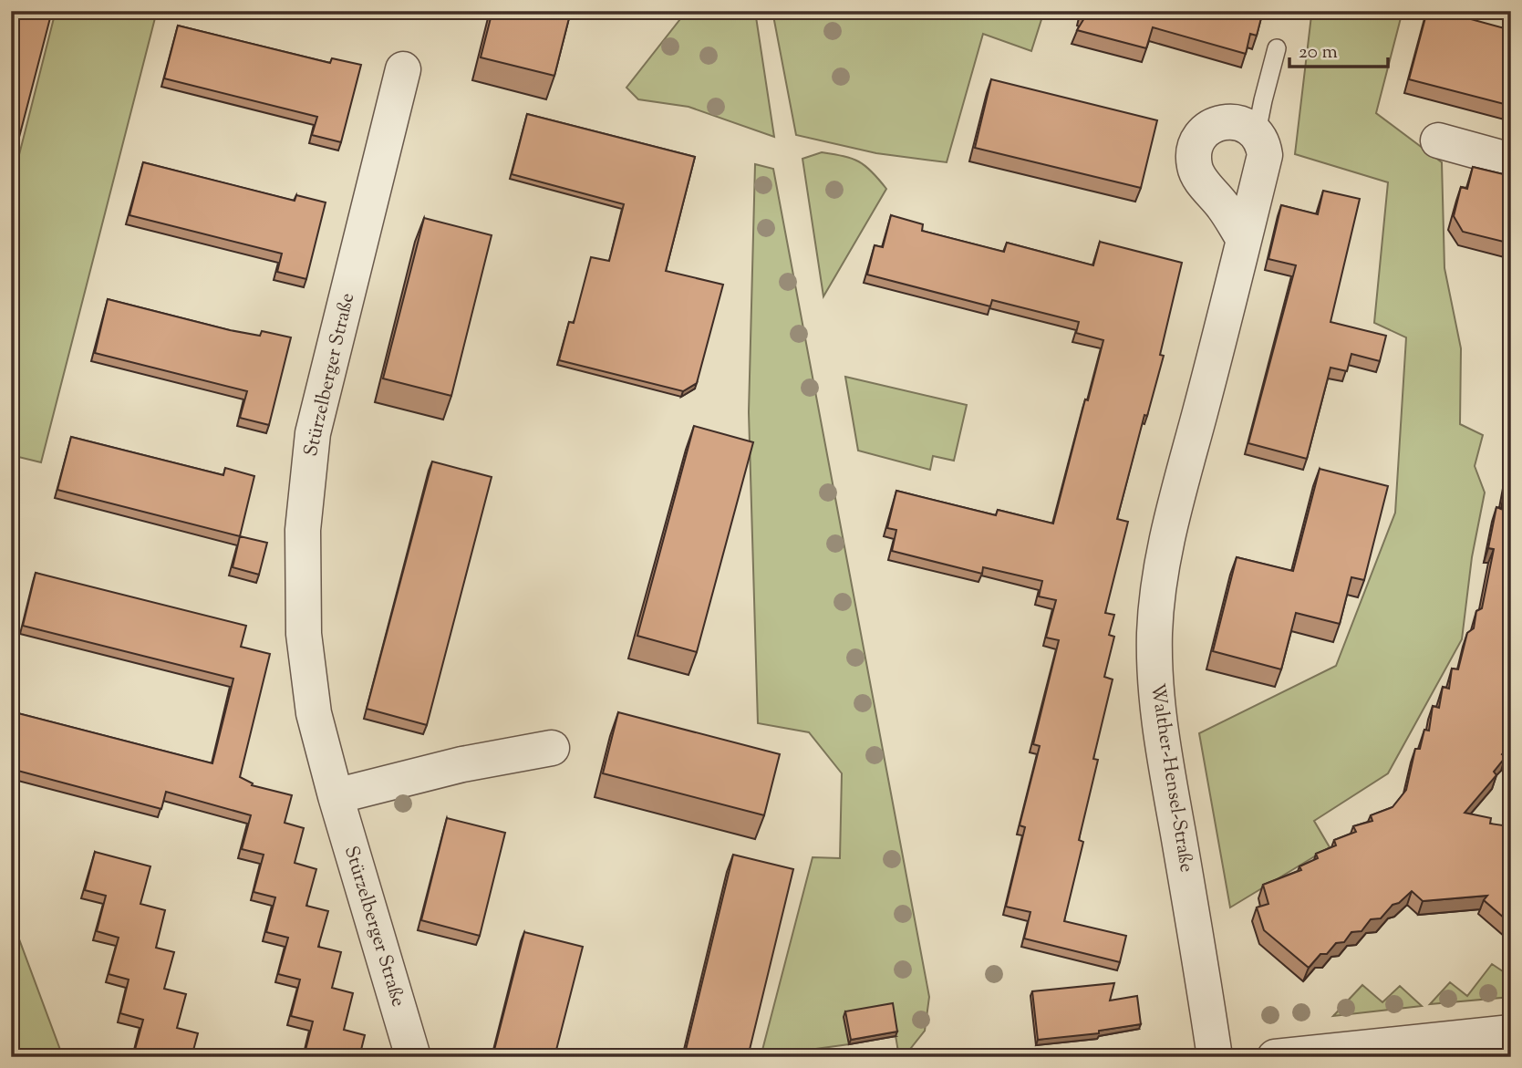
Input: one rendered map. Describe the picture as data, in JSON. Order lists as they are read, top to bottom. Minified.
{"streets":{"street":["Stürzelberger Straße","Walther-Hensel-Straße"]},"scale_bar":"20 m"}
